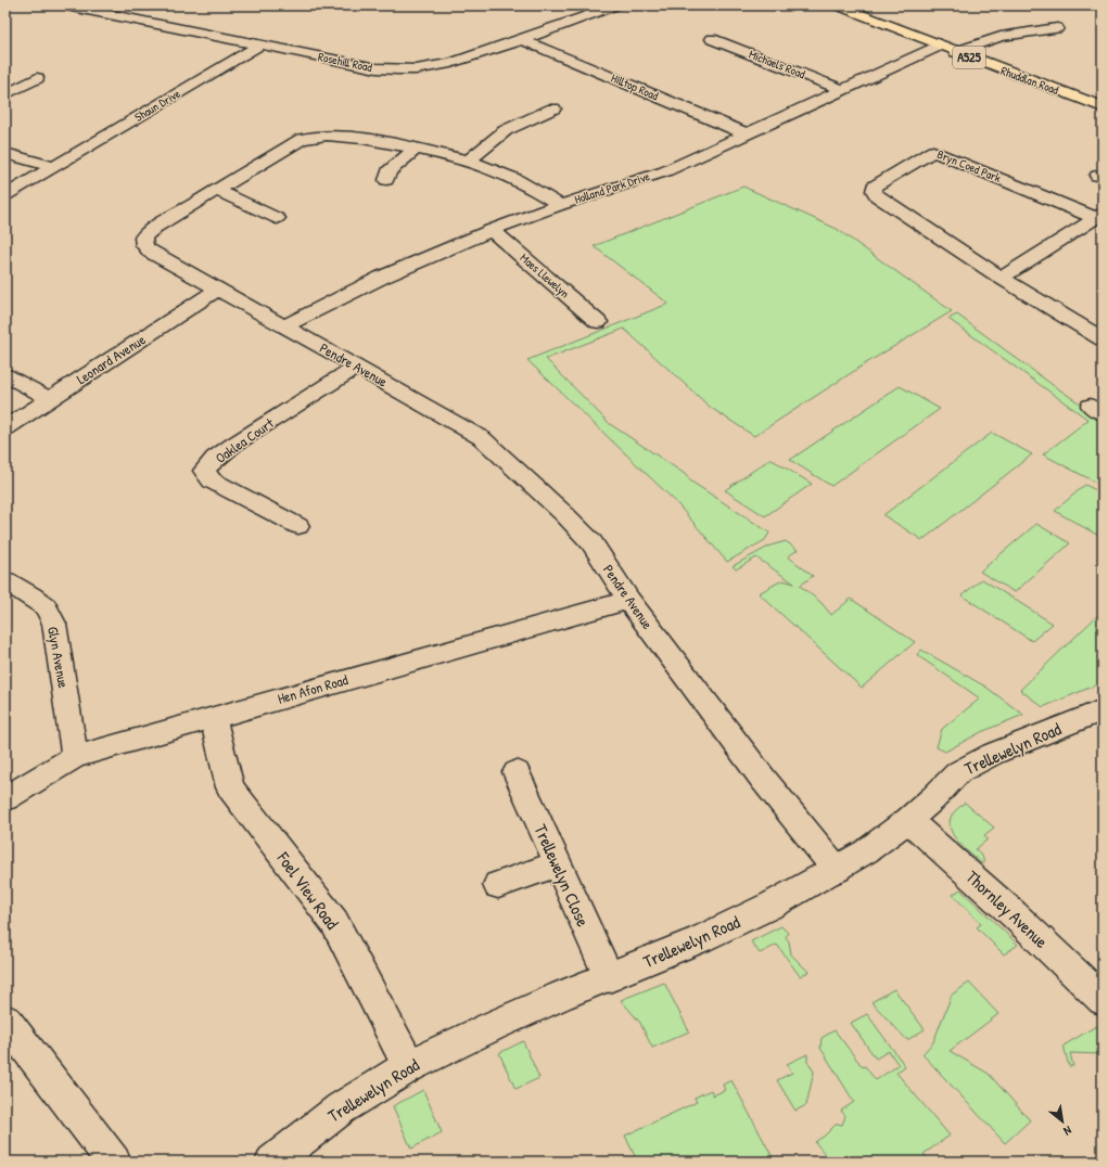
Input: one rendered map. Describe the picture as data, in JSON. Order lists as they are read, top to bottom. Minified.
{"streets":{"main road":["A525","Rhuddlan Road"],"street":["Rosehill Road","Michaels Road","Hilltop Road","Shaun Drive","Bryn Coed Park","Holland Park Drive","Maes Llewelyn","Leonard Avenue","Pendre Avenue","Oaklea Court","Glyn Avenue","Hen Afon Road","Trellewelyn Road","Trellewelyn Close","Foel View Road","Thornley Avenue"]},"crossings":[["Rosehill Road","Hilltop Road"],["Rosehill Road","Shaun Drive"],["Michaels Road","Holland Park Drive"],["Rhuddlan Road","Holland Park Drive"],["Hilltop Road","Holland Park Drive"],["Holland Park Drive","Maes Llewelyn"],["Holland Park Drive","Pendre Avenue"],["Leonard Avenue","Pendre Avenue"],["Pendre Avenue","Oaklea Court"],["Pendre Avenue","Hen Afon Road"],["Pendre Avenue","Trellewelyn Road"],["Glyn Avenue","Hen Afon Road"],["Hen Afon Road","Foel View Road"],["Trellewelyn Road","Trellewelyn Close"],["Trellewelyn Road","Foel View Road"],["Trellewelyn Road","Thornley Avenue"]],"north":"bottom right"}
